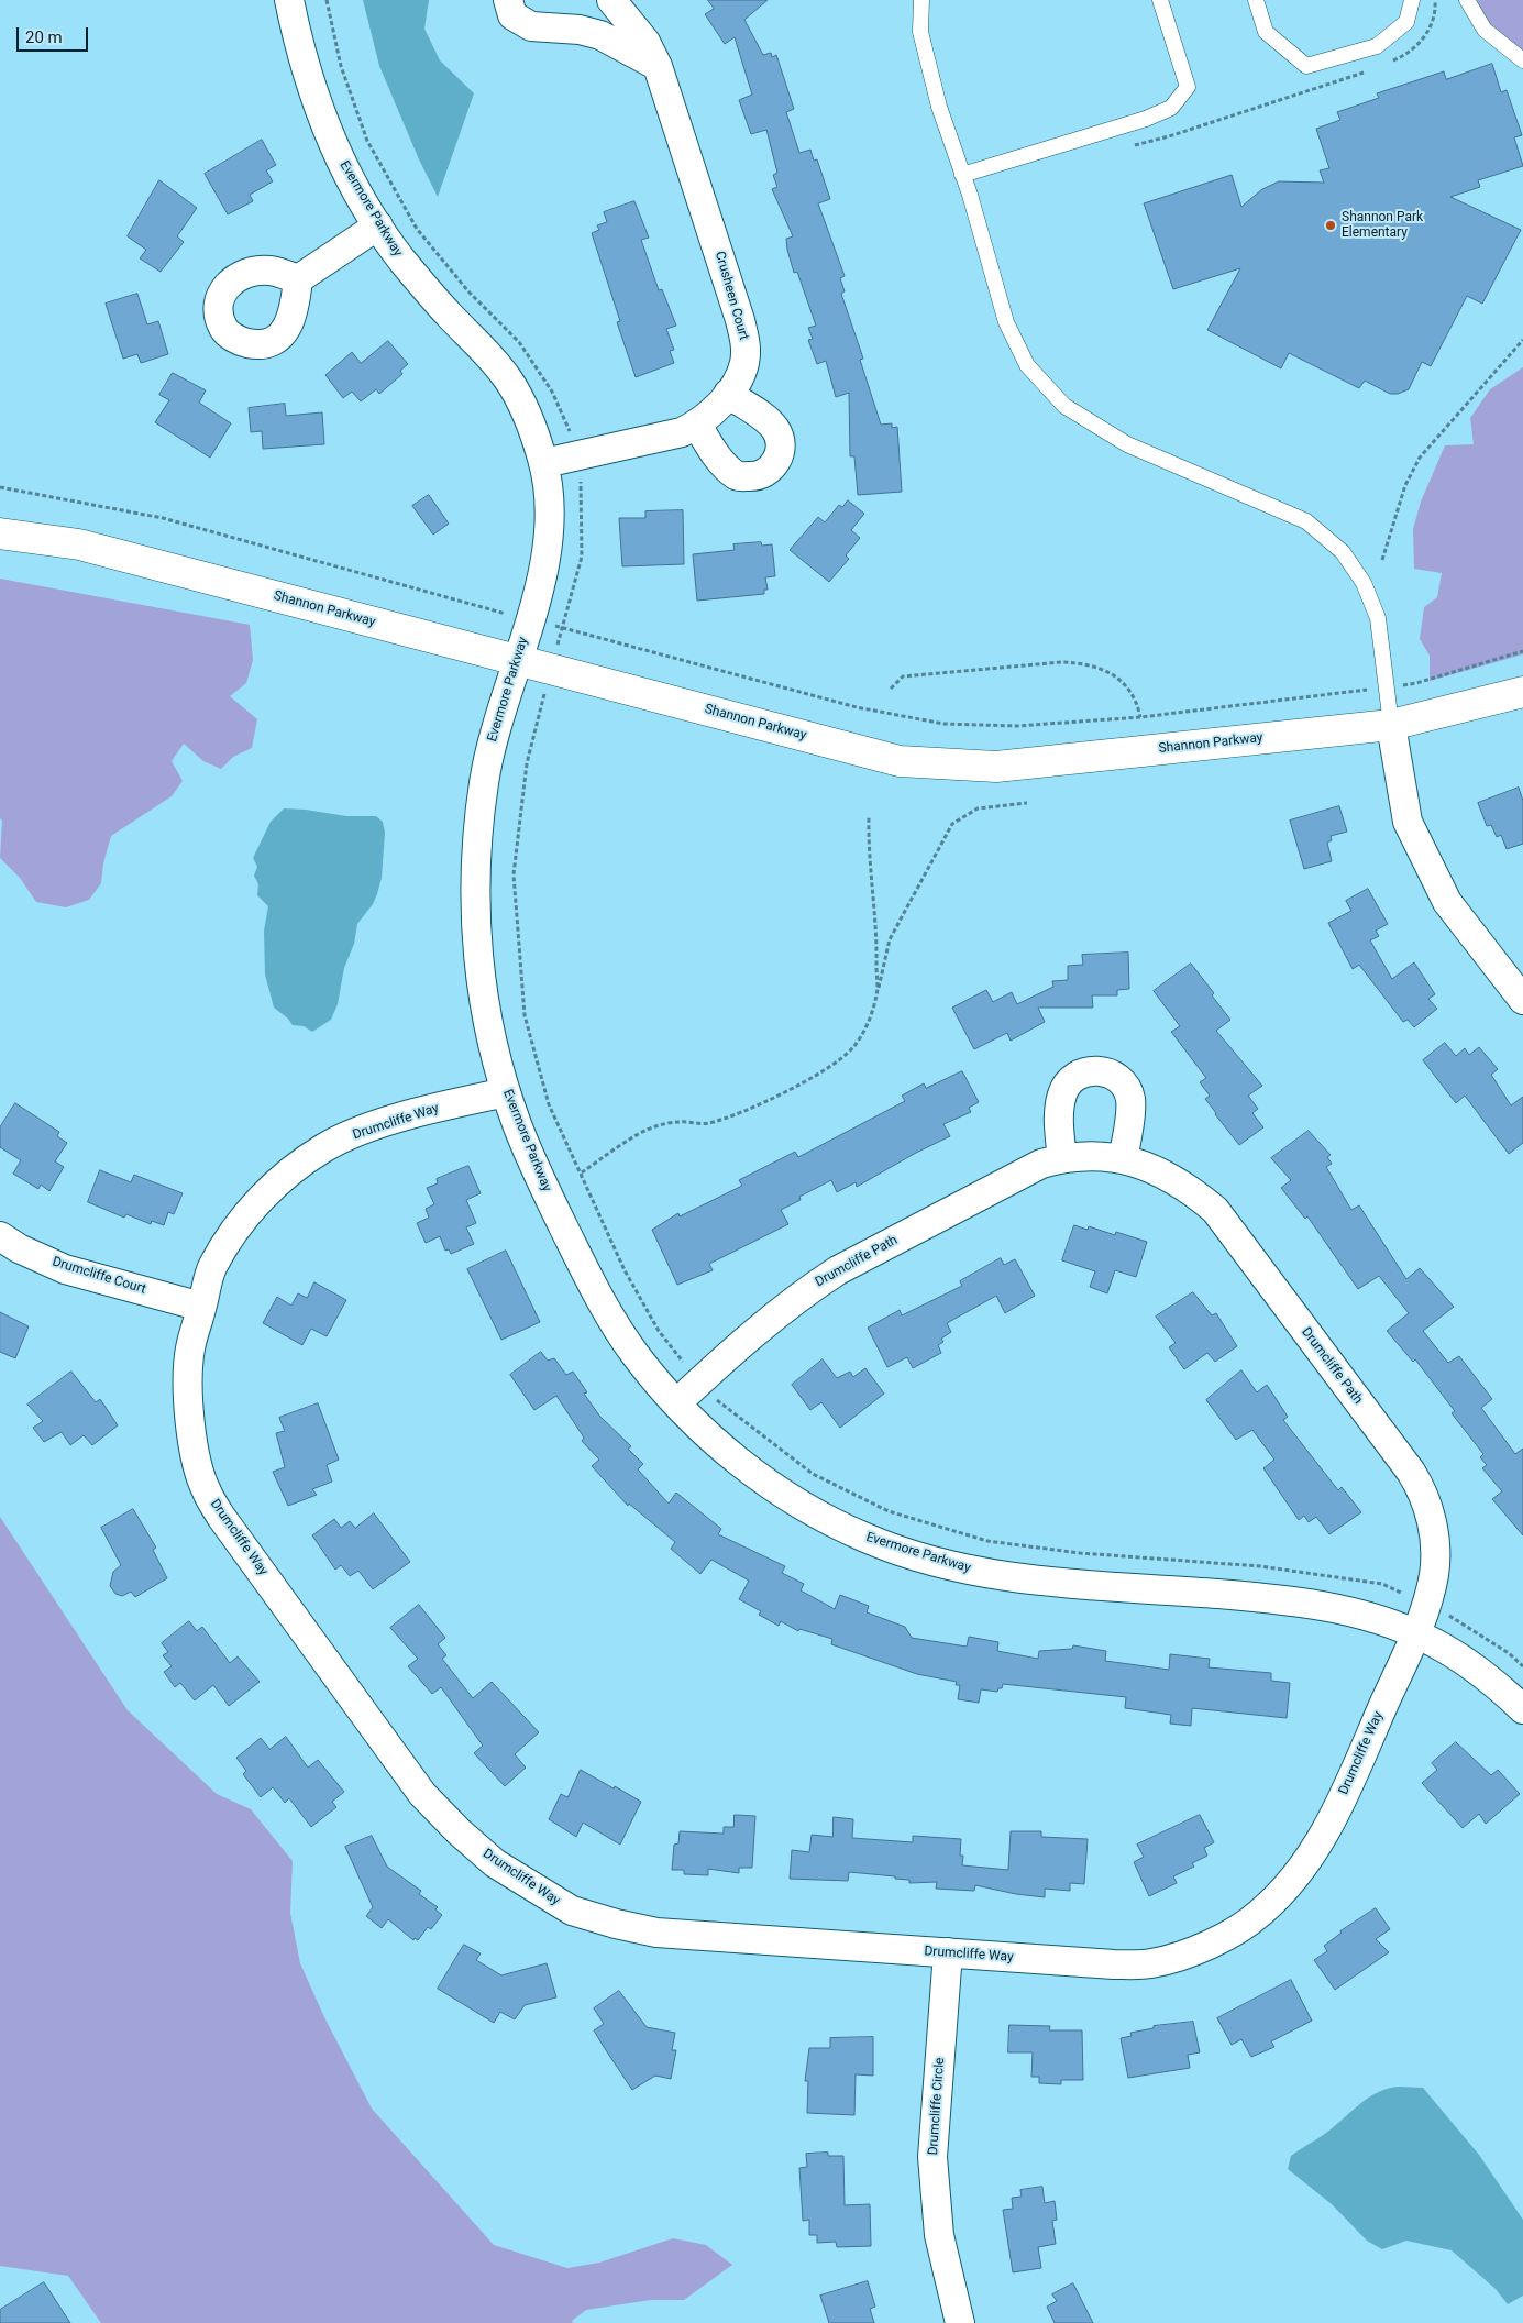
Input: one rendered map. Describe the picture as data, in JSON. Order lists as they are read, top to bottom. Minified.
{"streets":{"street":["Evermore Parkway","Crusheen Court","Shannon Parkway","Drumcliffe Way","Drumcliffe Path","Drumcliffe Court","Drumcliffe Circle"]},"crossings":[["Evermore Parkway","Crusheen Court"],["Evermore Parkway","Shannon Parkway"],["Evermore Parkway","Drumcliffe Way"],["Evermore Parkway","Drumcliffe Path"],["Drumcliffe Way","Drumcliffe Path"],["Drumcliffe Way","Drumcliffe Court"],["Drumcliffe Way","Drumcliffe Circle"]],"places":["Shannon Park Elementary"],"scale_bar":"20 m"}
